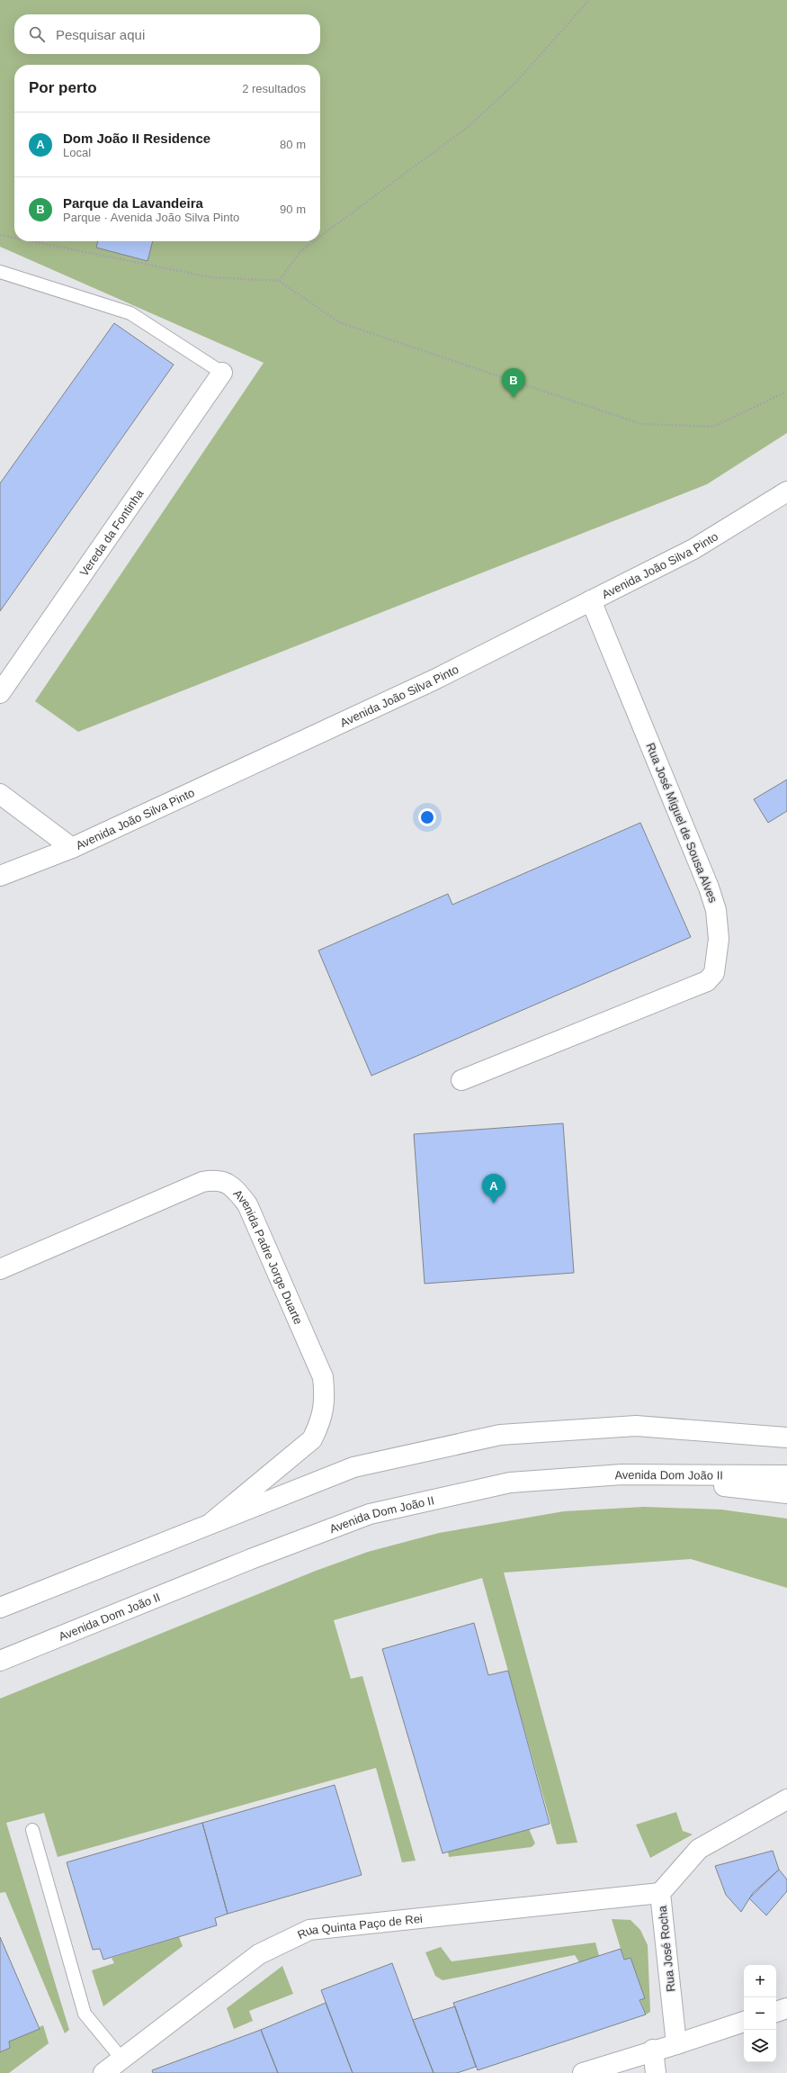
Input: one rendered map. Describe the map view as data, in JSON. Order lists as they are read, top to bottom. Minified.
{"streets":{"street":["Vereda da Fontinha","Avenida João Silva Pinto","Rua José Miguel de Sousa Alves","Avenida Padre Jorge Duarte","Avenida Dom João II","Rua Quinta Paço de Rei","Rua José Rocha"]},"crossings":[["Avenida João Silva Pinto","Rua José Miguel de Sousa Alves"],["Rua Quinta Paço de Rei","Rua José Rocha"]],"page":{"search":"Pesquisar aqui","heading":["Por perto","2 resultados"],"list":[{"mark":"A","name":"Dom João II Residence","note":"Local","value":"80 m"},{"mark":"B","name":"Parque da Lavandeira","note":"Parque · Avenida João Silva Pinto","value":"90 m"}],"pins":["B","A"],"map_buttons":["+","−"]}}
